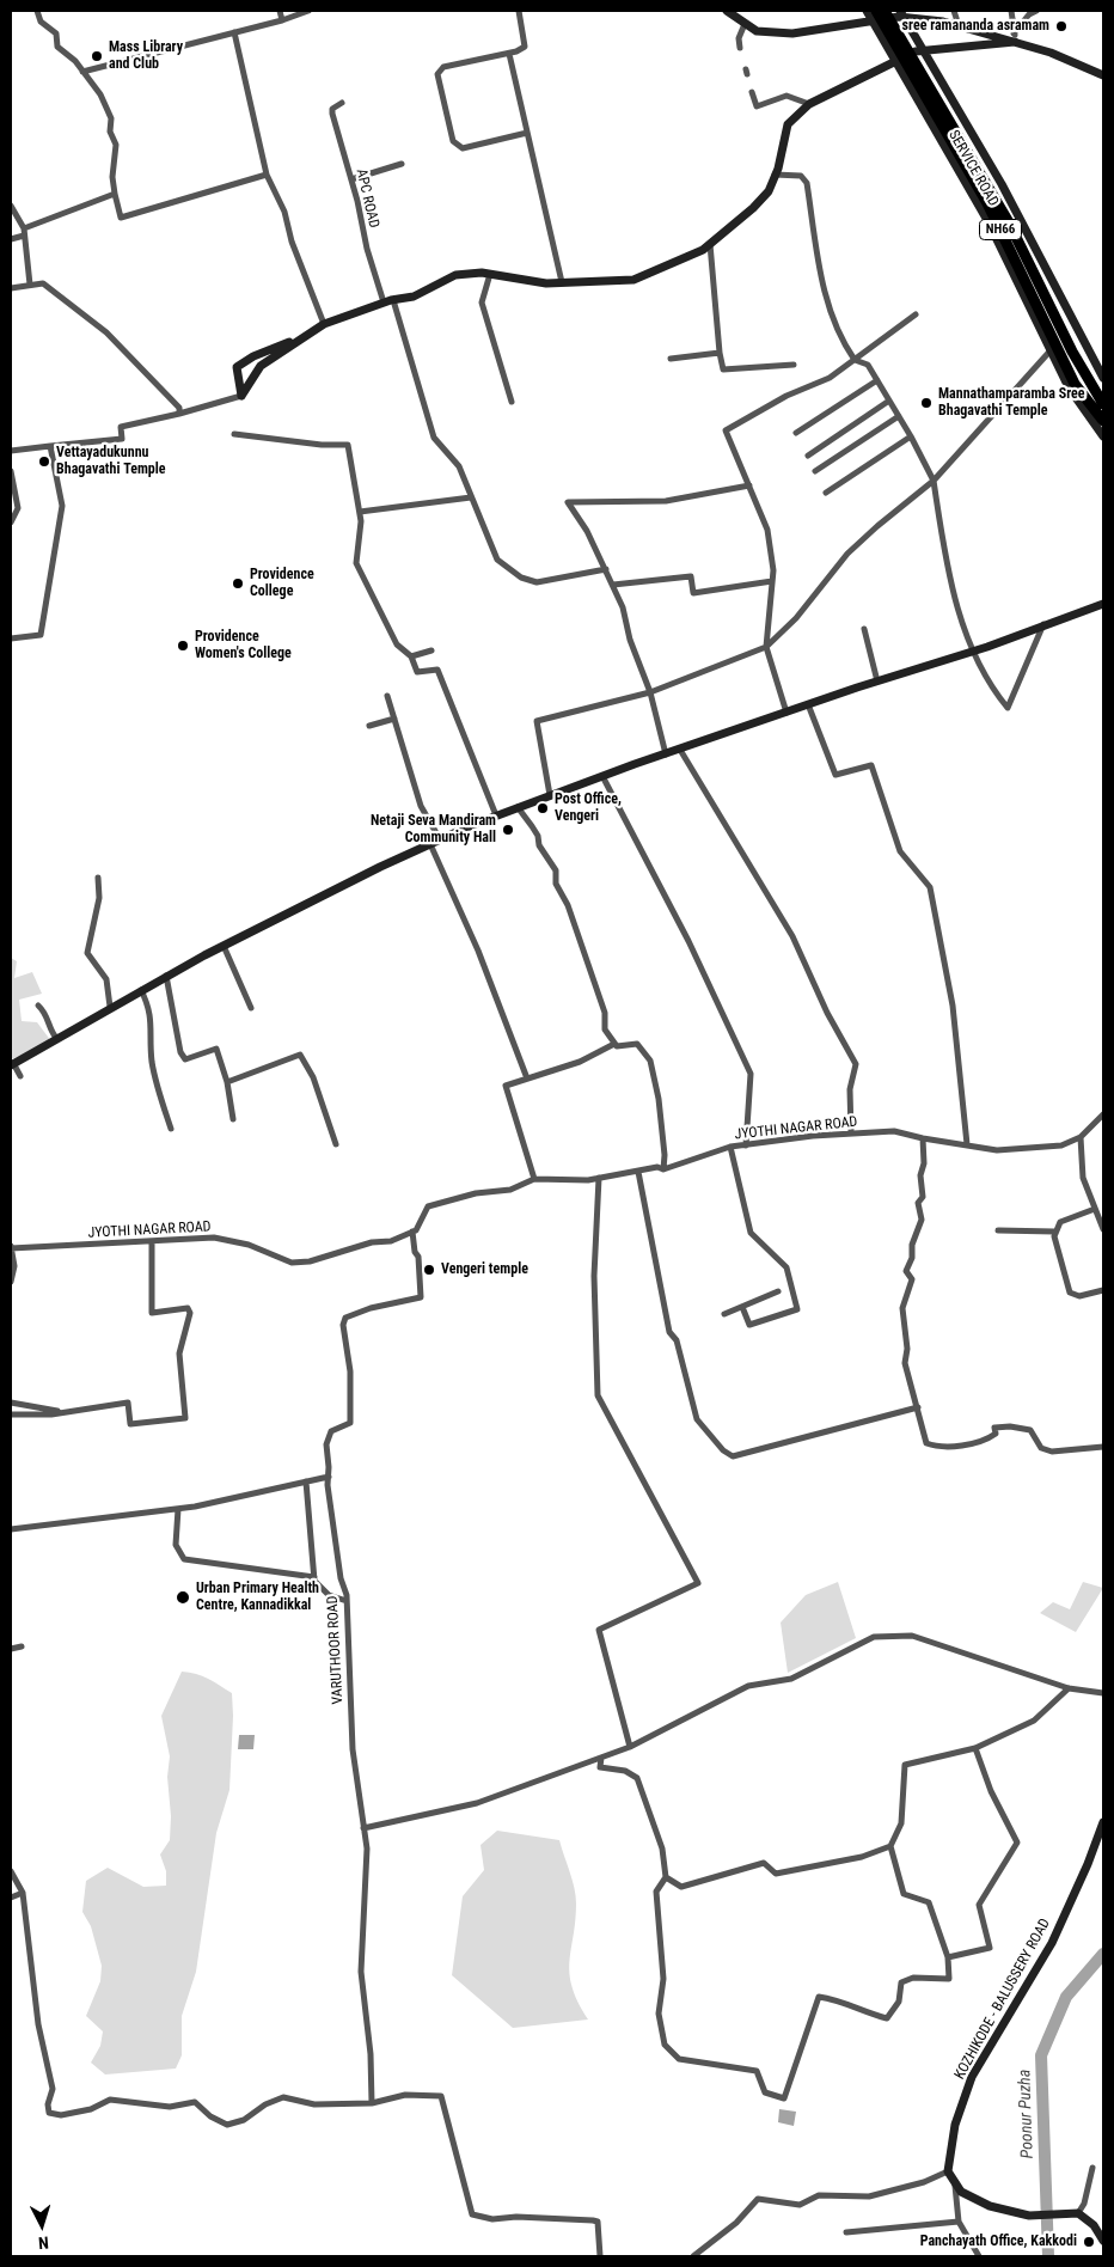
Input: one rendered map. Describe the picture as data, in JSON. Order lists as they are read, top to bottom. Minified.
{"streets":{"highway":["NH66"],"street":["SERVICE ROAD","APC ROAD","JYOTHI NAGAR ROAD","VARUTHOOR ROAD","KOZHIKODE - BALUSSERY ROAD"]},"crossings":[["SERVICE ROAD","NH66"],["JYOTHI NAGAR ROAD","VARUTHOOR ROAD"]],"water":["Poonur Puzha"],"places":["sree ramananda asramam","Mass Library and Club","Mannathamparamba Sree Bhagavathi Temple","Vettayadukunnu Bhagavathi Temple","Providence College","Providence Women's College","Post Office, Vengeri","Netaji Seva Mandiram Community Hall","Vengeri temple","Urban Primary Health Centre, Kannadikkal","Panchayath Office, Kakkodi"],"north":"bottom"}
